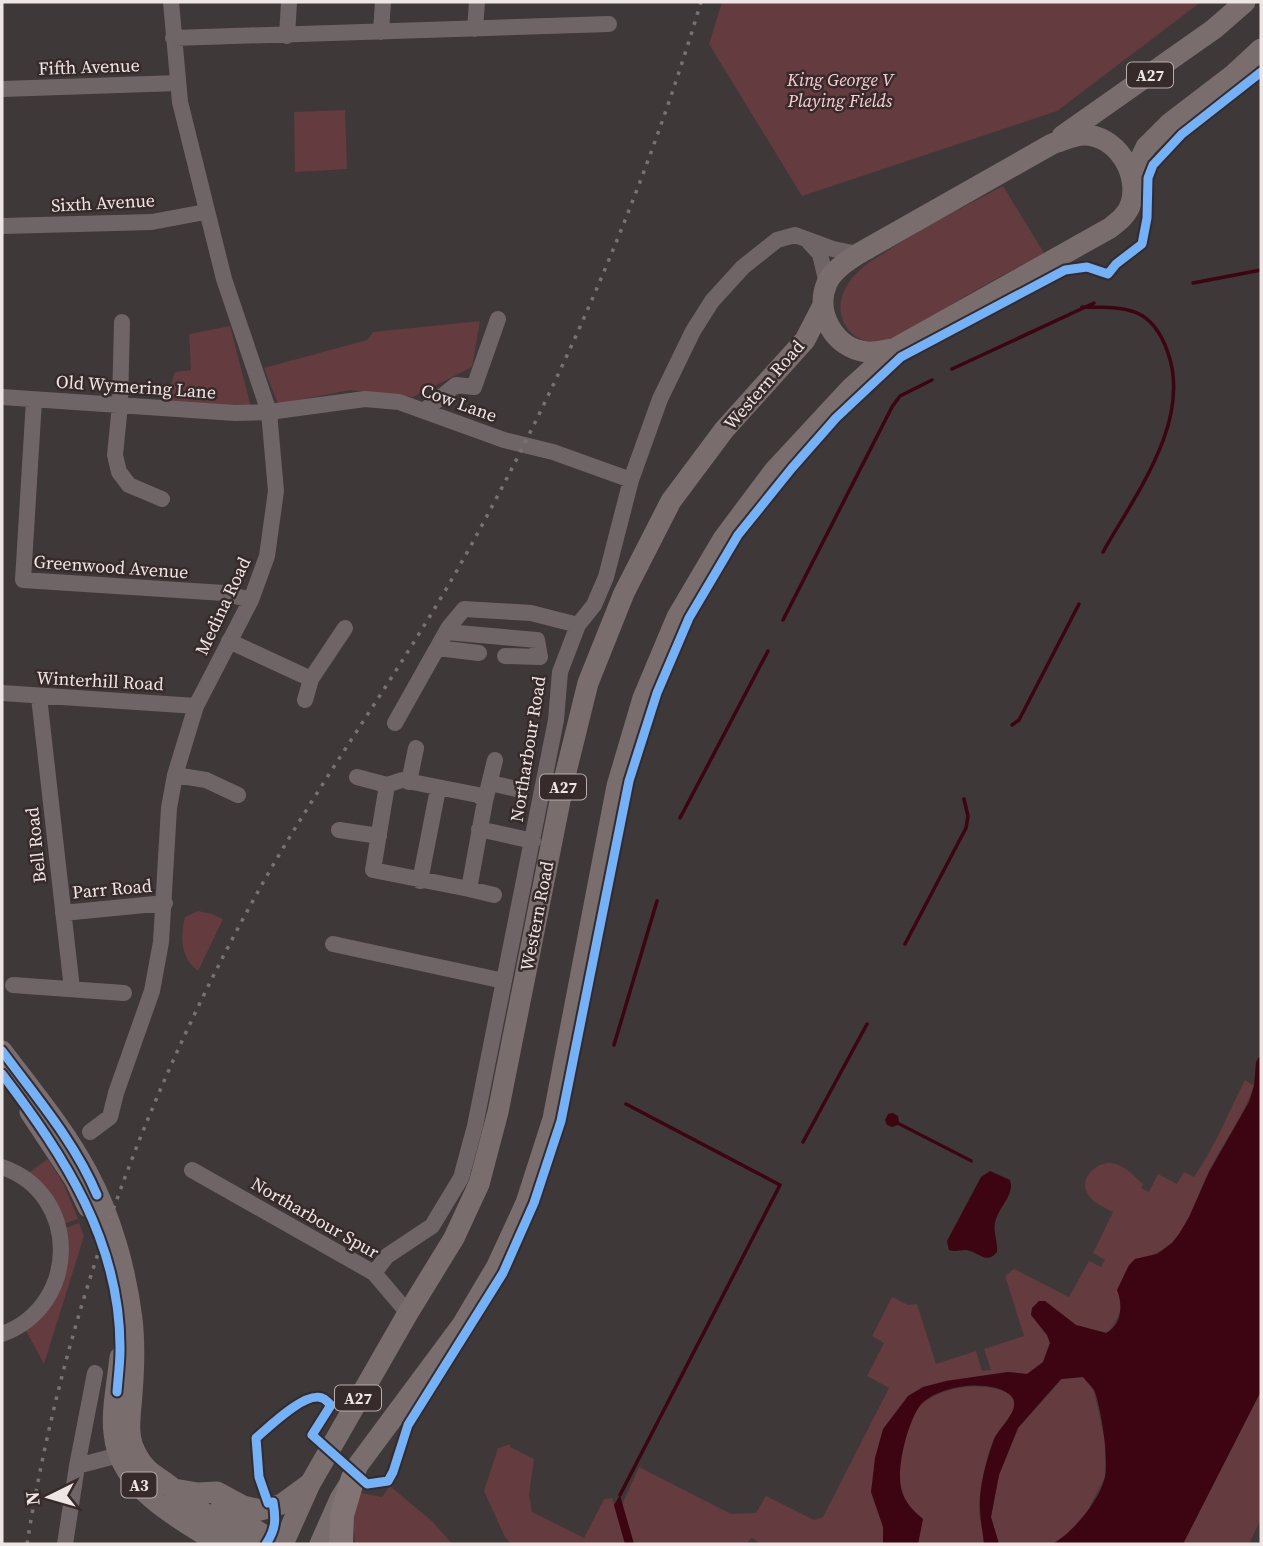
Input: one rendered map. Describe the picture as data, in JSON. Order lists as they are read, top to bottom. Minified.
{"streets":{"main road":["A27","Western Road","A3"],"street":["Fifth Avenue","Sixth Avenue","Old Wymering Lane","Cow Lane","Greenwood Avenue","Medina Road","Winterhill Road","Northarbour Road","Bell Road","Parr Road","Northarbour Spur"]},"crossings":[["Fifth Avenue","Medina Road"],["Sixth Avenue","Medina Road"],["Western Road","Northarbour Spur"],["Old Wymering Lane","Cow Lane"],["Old Wymering Lane","Greenwood Avenue"],["Old Wymering Lane","Medina Road"],["Cow Lane","Medina Road"],["Cow Lane","Northarbour Road"],["Greenwood Avenue","Medina Road"],["Medina Road","Winterhill Road"],["Medina Road","Parr Road"],["Winterhill Road","Bell Road"],["Northarbour Road","Northarbour Spur"],["Bell Road","Parr Road"]],"parks":["King George V Playing Fields"],"north":"left"}
